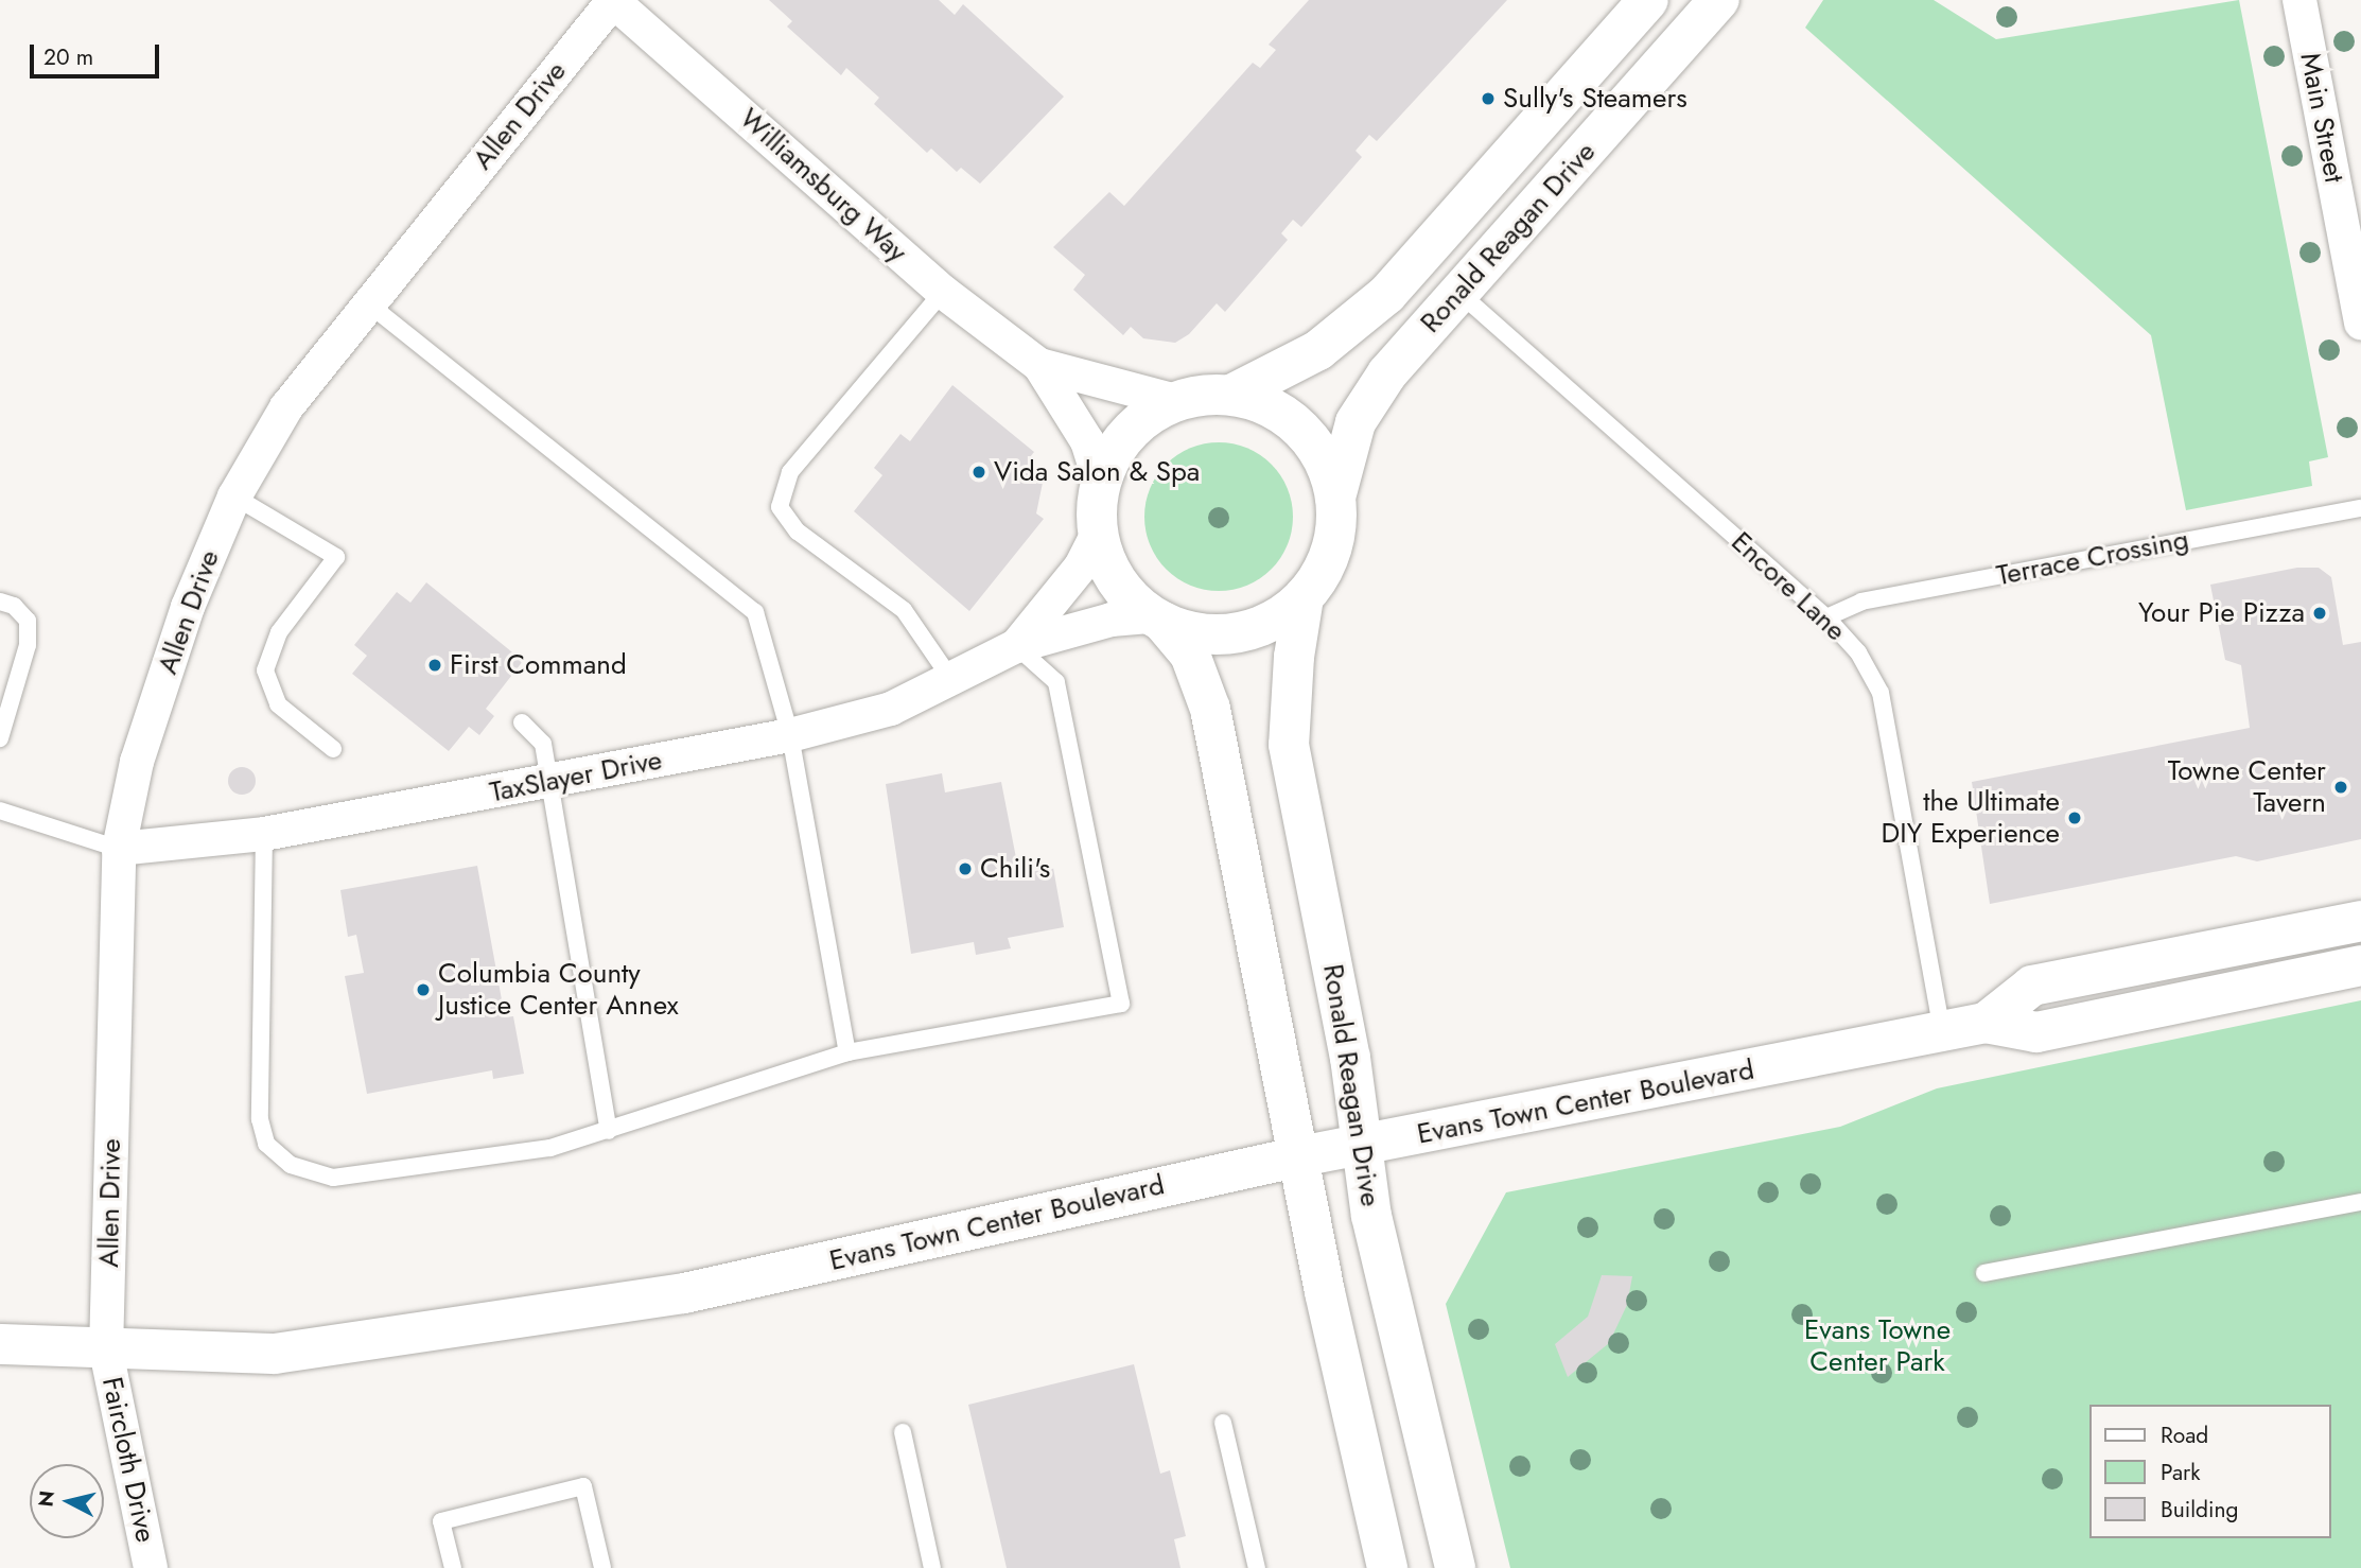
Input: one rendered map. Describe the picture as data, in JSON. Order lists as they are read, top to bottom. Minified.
{"streets":{"street":["Allen Drive","Main Street","Williamsburg Way","Ronald Reagan Drive","TaxSlayer Drive","Evans Town Center Boulevard","Faircloth Drive"],"lane":["Terrace Crossing","Encore Lane"]},"crossings":[["Allen Drive","Williamsburg Way"],["Allen Drive","TaxSlayer Drive"],["Allen Drive","Evans Town Center Boulevard"],["Allen Drive","Faircloth Drive"],["Williamsburg Way","Ronald Reagan Drive"],["Williamsburg Way","TaxSlayer Drive"],["Ronald Reagan Drive","Encore Lane"],["Ronald Reagan Drive","TaxSlayer Drive"],["Ronald Reagan Drive","Evans Town Center Boulevard"],["Terrace Crossing","Encore Lane"],["Encore Lane","Evans Town Center Boulevard"],["Evans Town Center Boulevard","Faircloth Drive"]],"parks":["Evans Towne Center Park"],"places":["Sully's Steamers","Vida Salon & Spa","Your Pie Pizza","First Command","Towne Center Tavern","the Ultimate DIY Experience","Chili's","Columbia County Justice Center Annex"],"legend":["Road","Park","Building"],"scale_bar":"20 m","north":"left"}
